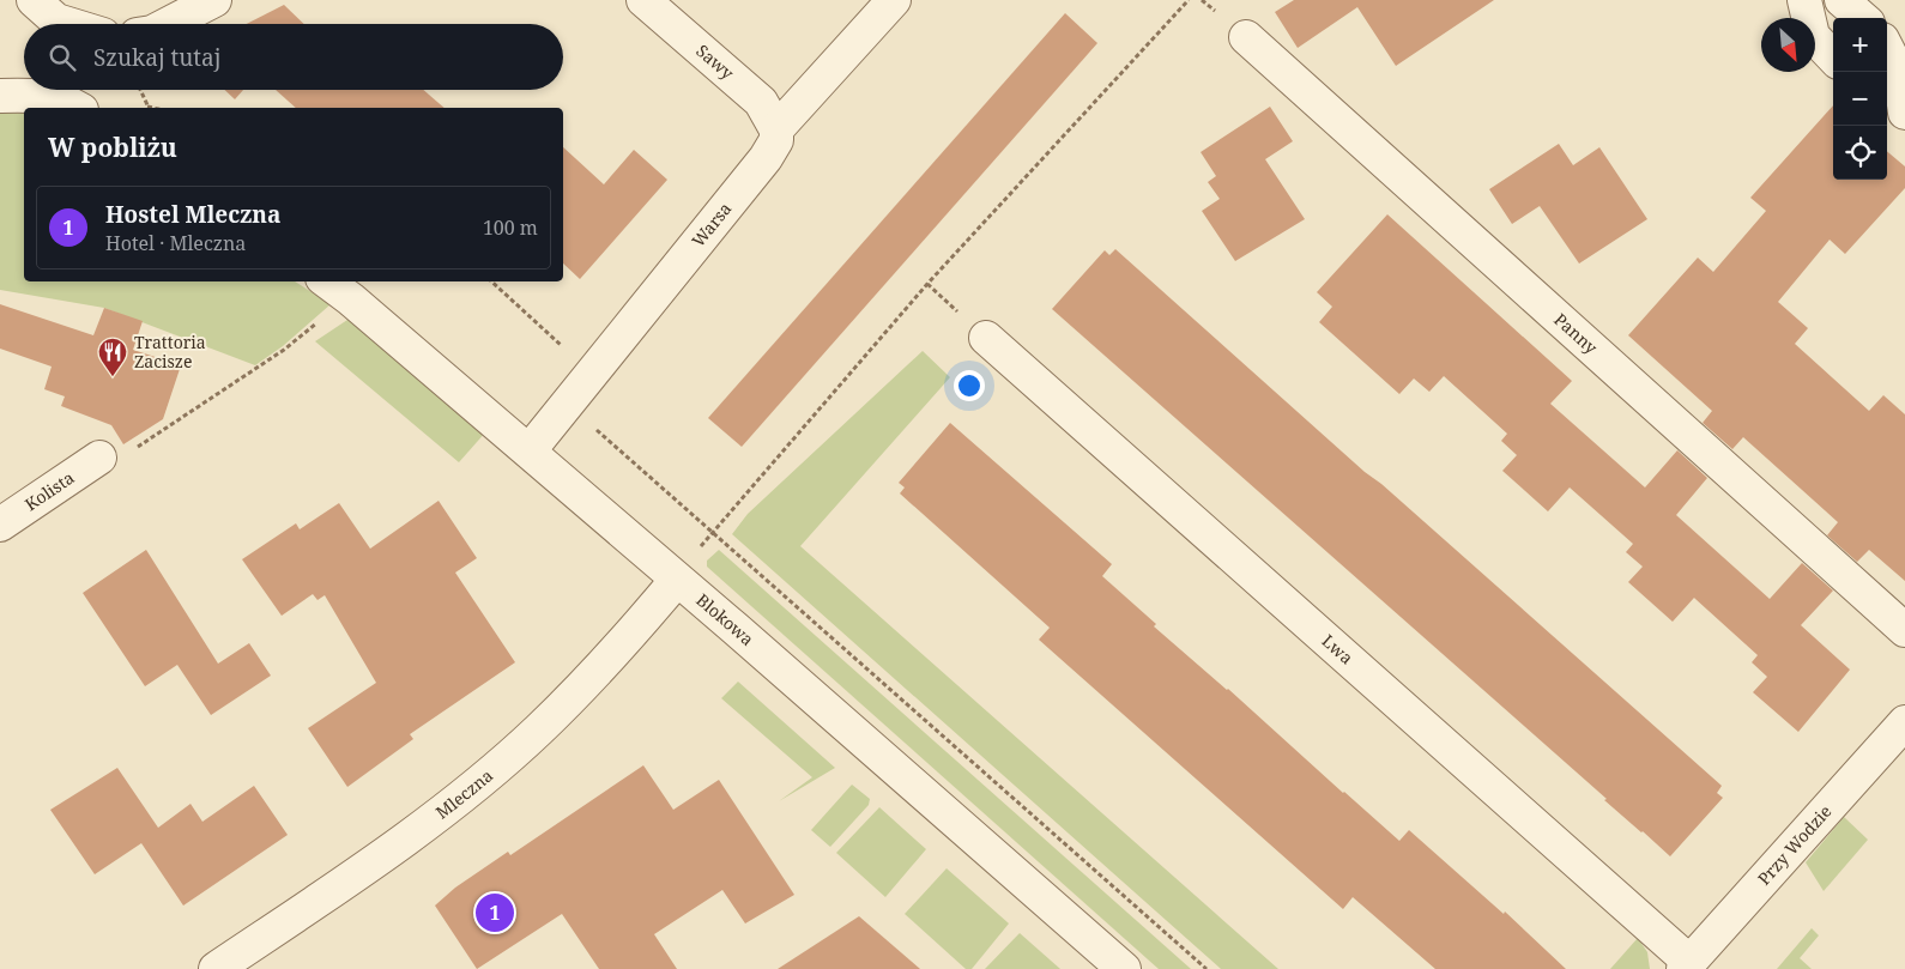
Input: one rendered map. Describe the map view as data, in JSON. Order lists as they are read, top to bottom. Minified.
{"streets":{"street":["Sawy","Warsa","Panny","Kolista","Blokowa","Lwa","Mleczna","Przy Wodzie"]},"crossings":[["Sawy","Warsa"],["Warsa","Blokowa"],["Blokowa","Mleczna"],["Lwa","Przy Wodzie"]],"places":{"restaurant":["Trattoria Zacisze"]},"north":"bottom right","page":{"map_buttons":["+","−"],"search":"Szukaj tutaj","heading":"W pobliżu","list":[{"mark":"1","name":"Hostel Mleczna","note":"Hotel · Mleczna","value":"100 m"}],"pins":"1"}}
